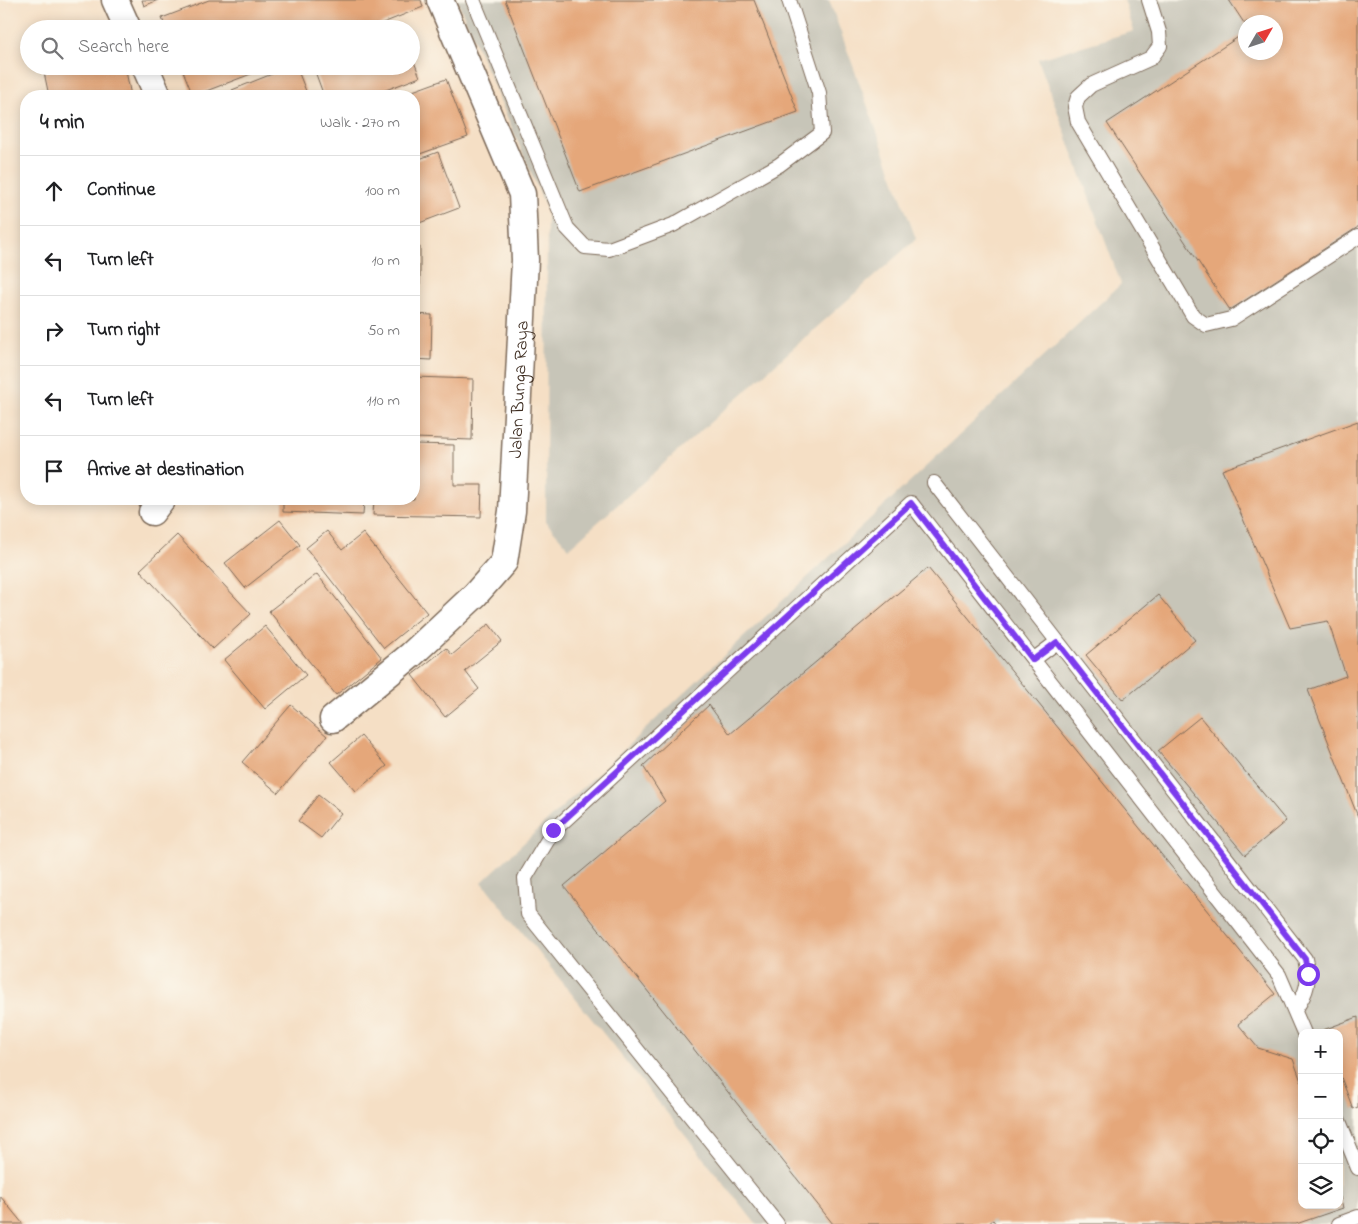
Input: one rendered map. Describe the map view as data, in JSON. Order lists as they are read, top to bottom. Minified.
{"streets":{"street":["Jalan Bunga Raya"]},"north":"top right","page":{"search":"Search here","heading":["4 min","Walk · 270 m"],"list":[["Continue","100 m"],["Turn left","10 m"],["Turn right","50 m"],["Turn left","110 m"],"Arrive at destination"],"map_buttons":["+","−"]}}
